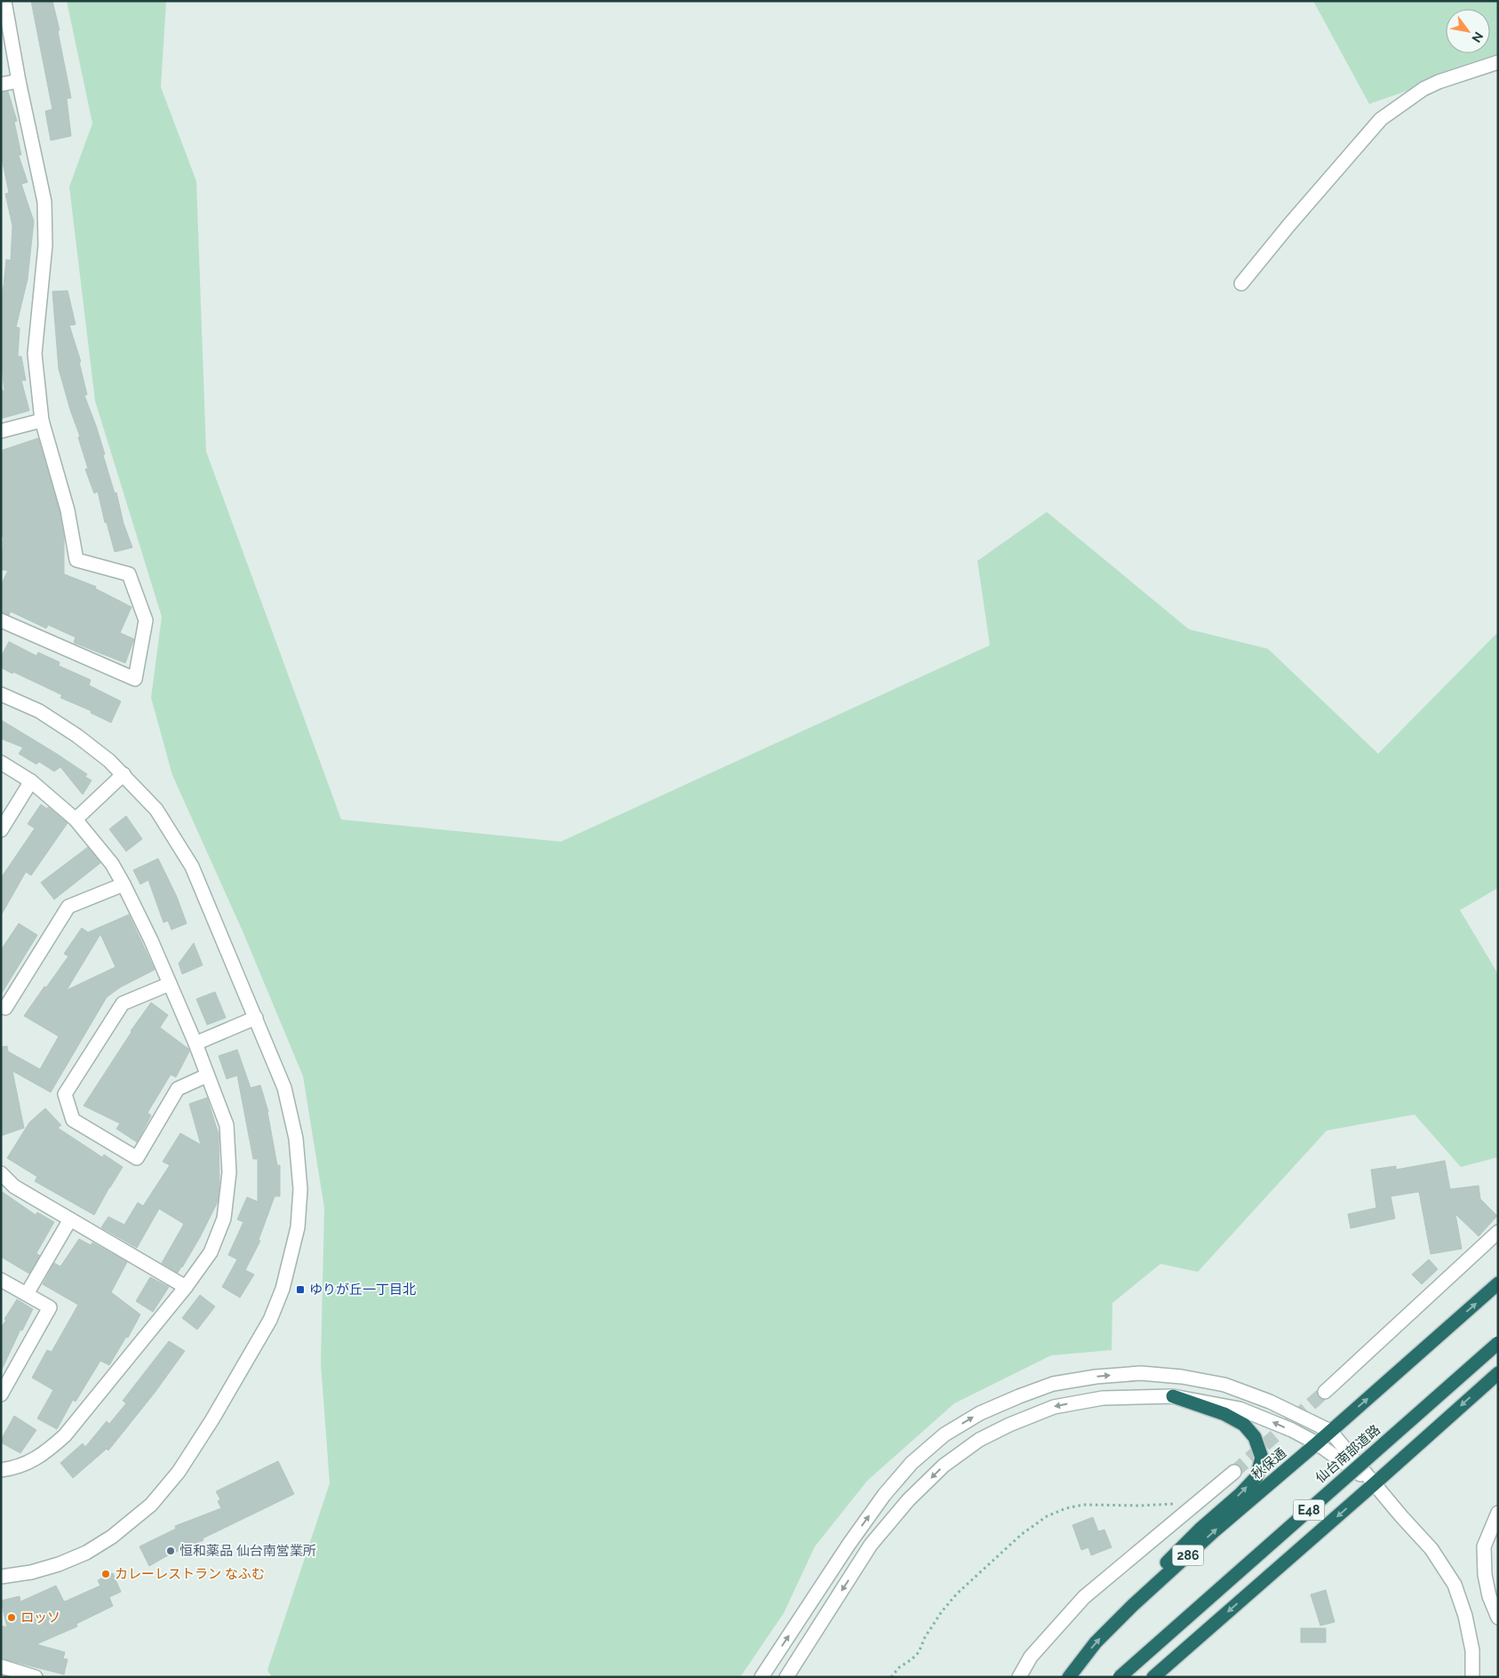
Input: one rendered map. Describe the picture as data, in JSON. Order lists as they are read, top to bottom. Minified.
{"streets":{"highway":["仙台南部道路","秋保通","E48","286"]},"places":{"transit":["ゆりが丘一丁目北"],"other":["恒和薬品 仙台南営業所","カレーレストラン なふむ","ロッソ"]},"north":"bottom right"}
